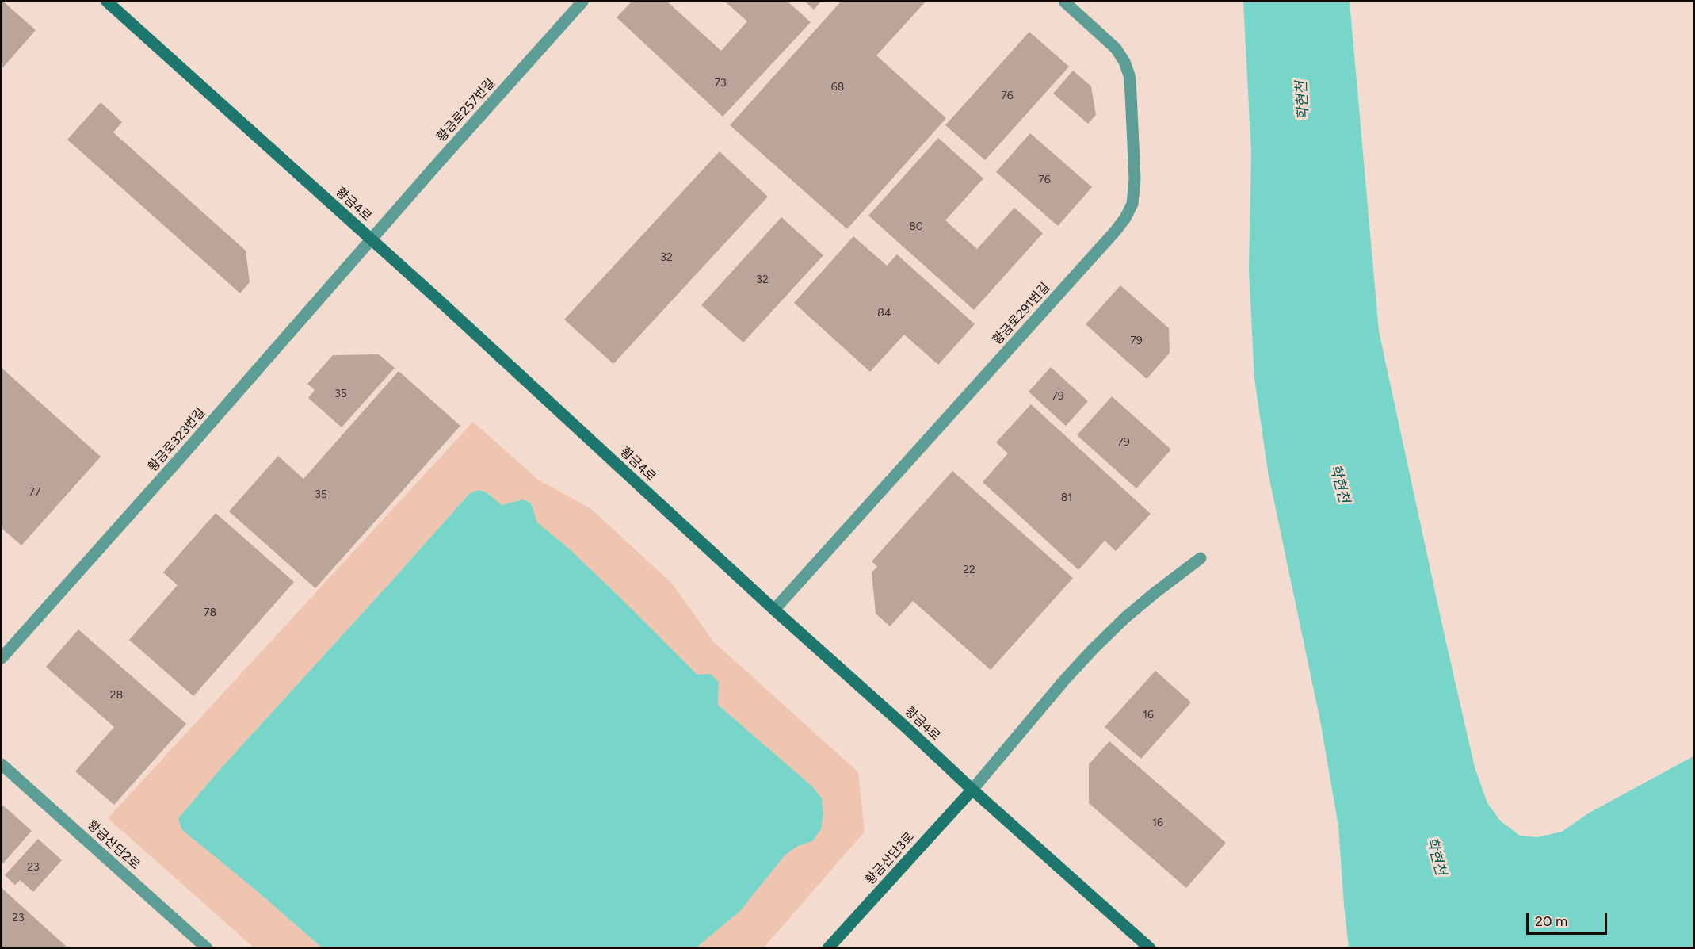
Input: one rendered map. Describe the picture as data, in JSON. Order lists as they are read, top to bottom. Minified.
{"streets":{"street":["황금로257번길","황금4로","황금로291번길","황금로323번길","황금산단2로","황금산단3로"]},"crossings":[["황금로257번길","황금4로"],["황금로257번길","황금로323번길"],["황금4로","황금로291번길"],["황금4로","황금로323번길"],["황금4로","황금산단3로"]],"water":["학현천"],"house_numbers":["73","68","76","76","80","32","32","84","79","35","79","79","77","35","81","22","78","28","16","16","23","23"],"scale_bar":"20 m"}
